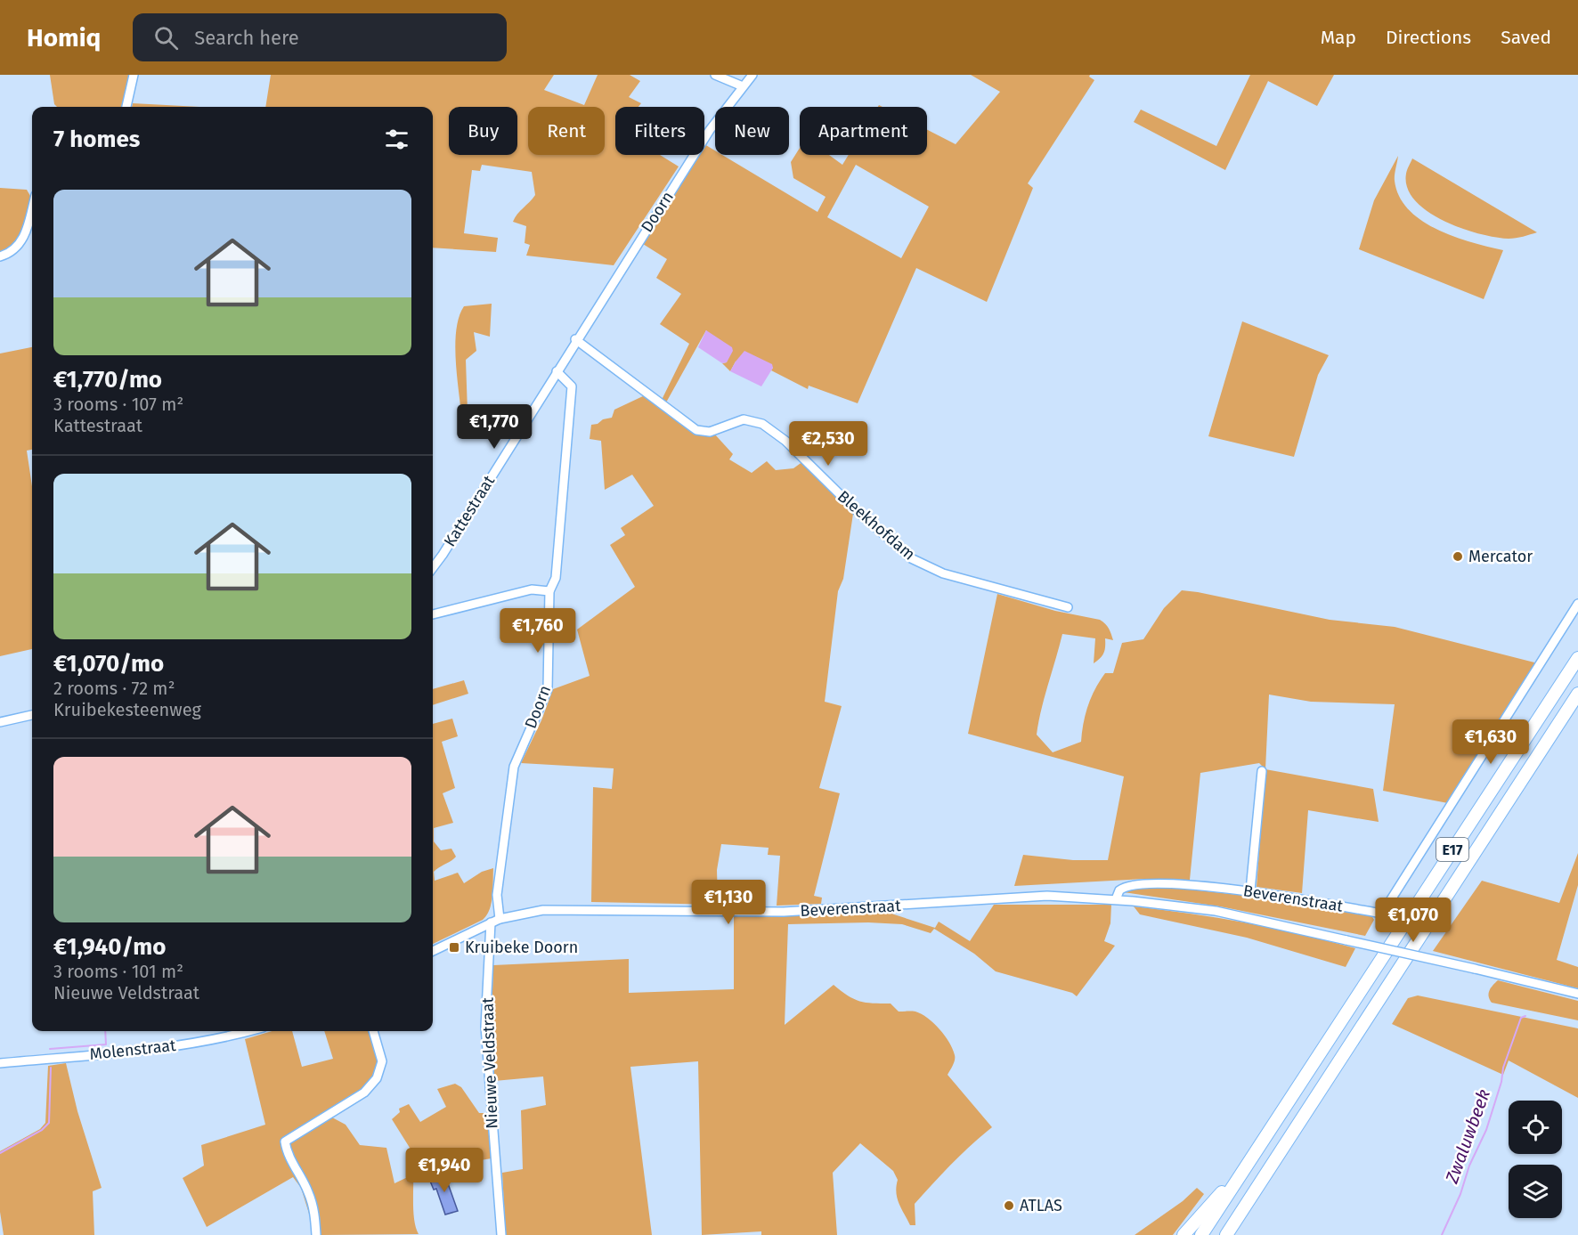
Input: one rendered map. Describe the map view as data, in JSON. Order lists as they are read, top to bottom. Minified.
{"streets":{"highway":["E17"],"street":["Doorn","Kattestraat","Bleekhofdam","Beverenstraat","Molenstraat","Nieuwe Veldstraat"]},"crossings":[["Doorn","Kattestraat"],["Doorn","Bleekhofdam"],["Doorn","Beverenstraat"],["Kattestraat","Bleekhofdam"],["Beverenstraat","Nieuwe Veldstraat"]],"water":["Zwaluwbeek"],"places":{"other":["Mercator","ATLAS"],"transit":["Kruibeke Doorn"]},"page":{"header":"Homiq","search":"Search here","nav":["Map","Directions","Saved"],"chip":["Buy","Rent","Filters","New","Apartment"],"heading":"7 homes","list":[{"name":"€1,770/mo","note":"3 rooms · 107 m² · Kattestraat"},{"name":"€1,070/mo","note":"2 rooms · 72 m² · Kruibekesteenweg"},{"name":"€1,940/mo","note":"3 rooms · 101 m² · Nieuwe Veldstraat"}],"price":["€1,770","€2,530","€1,760","€1,630","€1,130","€1,070","€1,940"]}}
